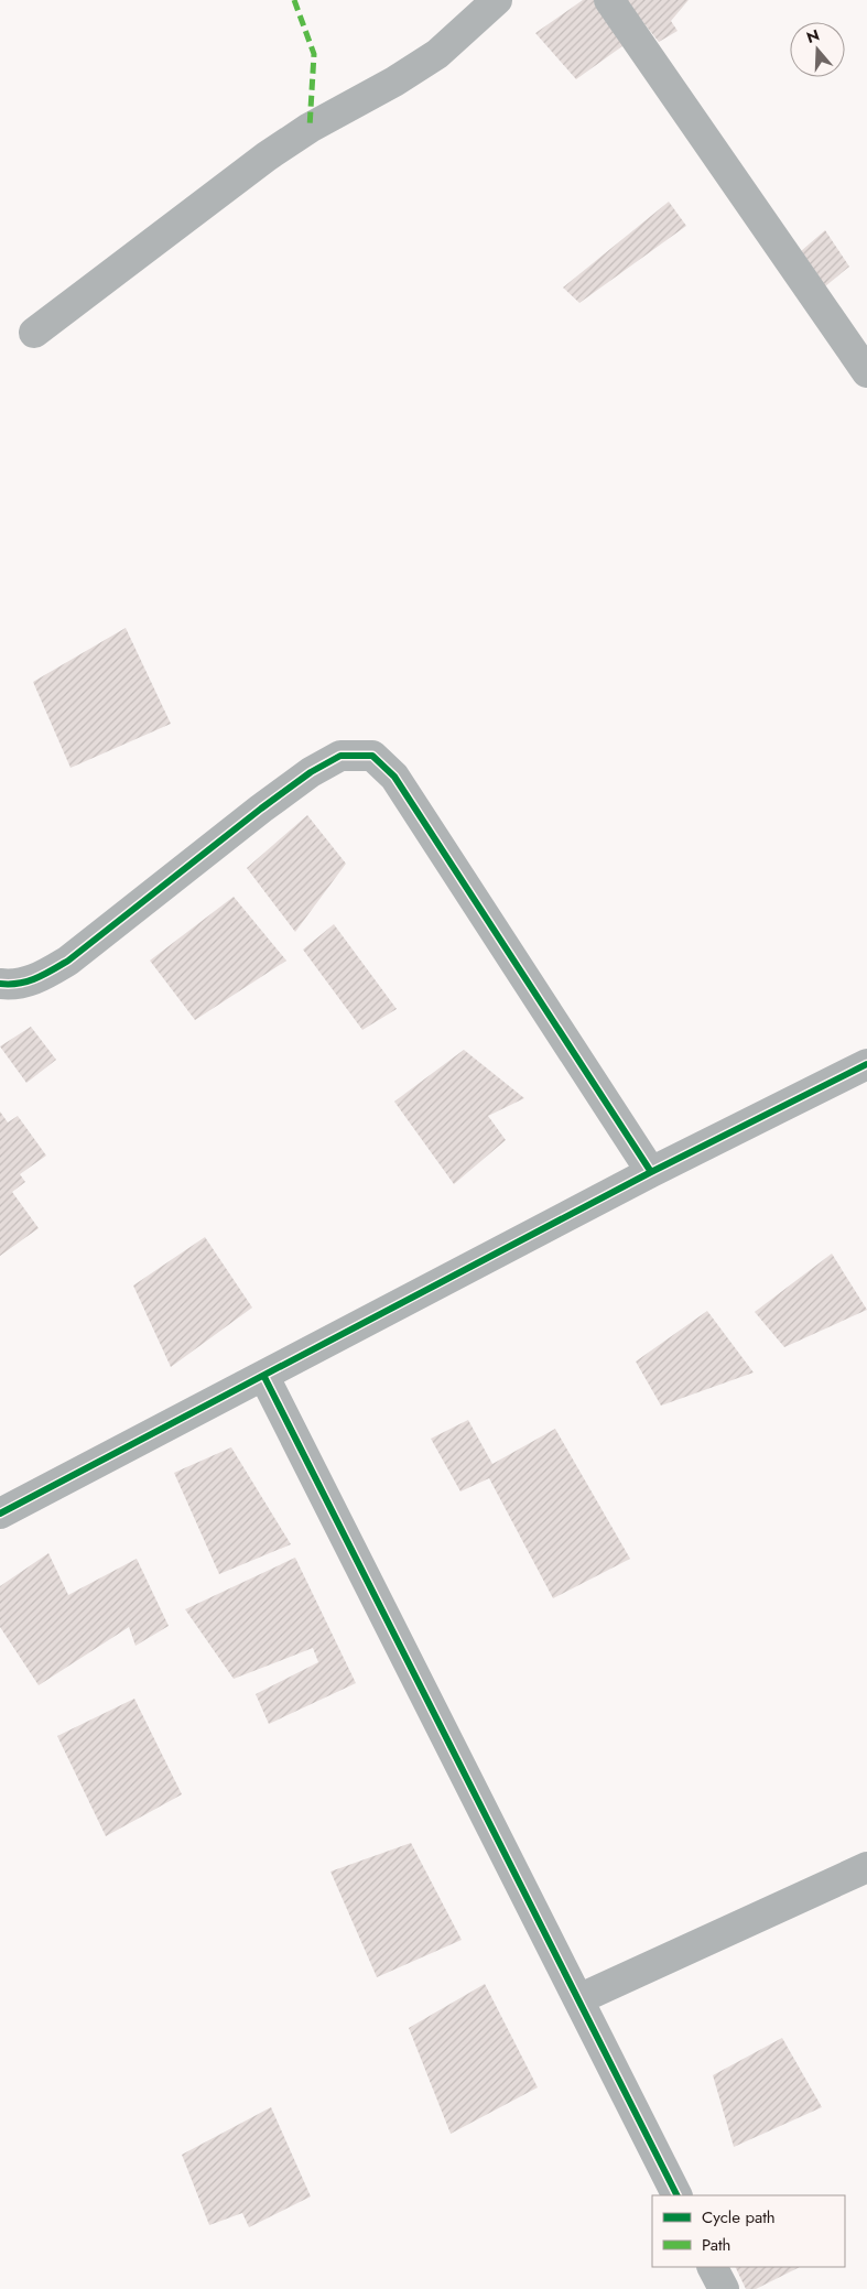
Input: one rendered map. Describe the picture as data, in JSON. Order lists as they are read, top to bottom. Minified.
{"legend":["Cycle path","Path"],"north":"top"}
